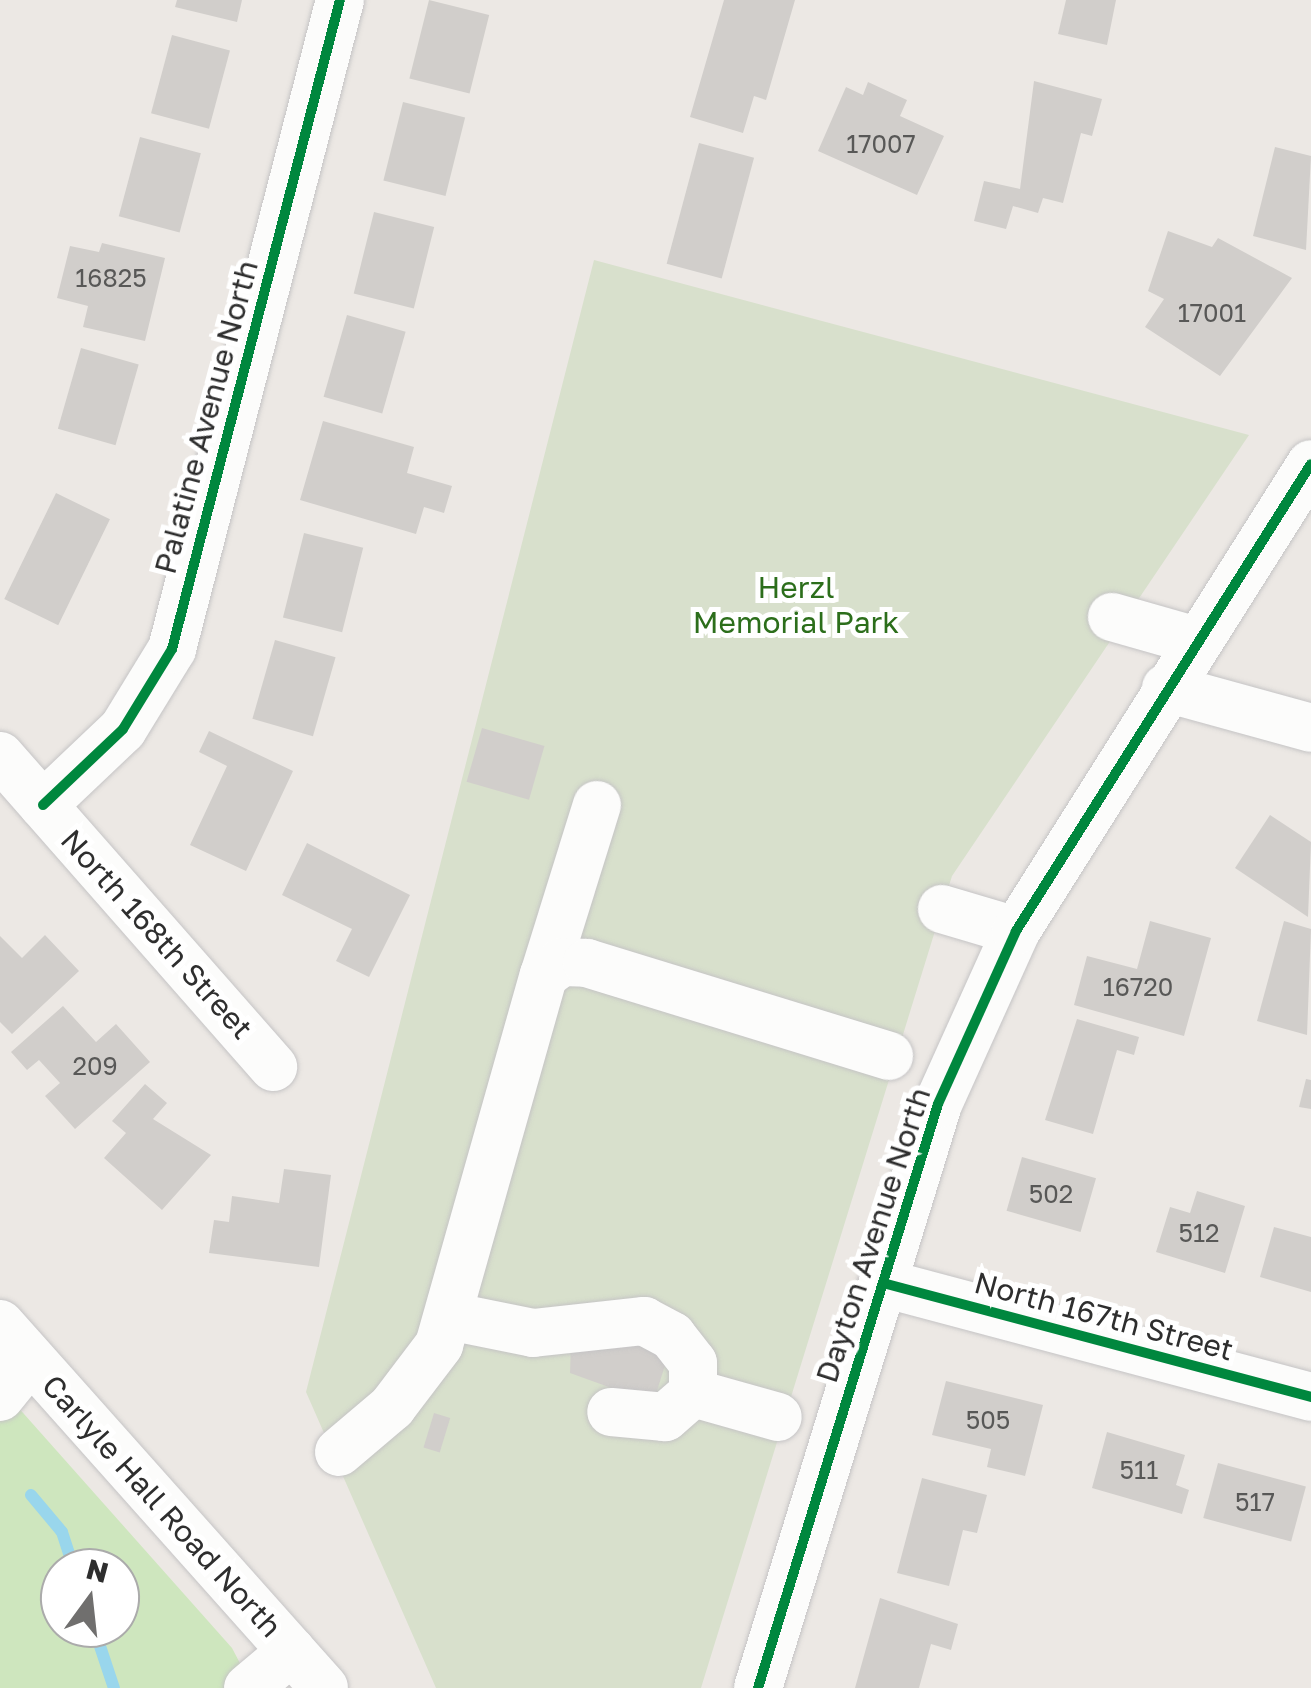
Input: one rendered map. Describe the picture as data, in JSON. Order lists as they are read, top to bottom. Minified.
{"streets":{"street":["Palatine Avenue North","North 168th Street","Dayton Avenue North","North 167th Street","Carlyle Hall Road North"]},"crossings":[["Palatine Avenue North","North 168th Street"],["Dayton Avenue North","North 167th Street"]],"parks":["Herzl Memorial Park"],"house_numbers":["17007","16825","17001","16720","209","502","512","505","511","517"],"north":"top"}
